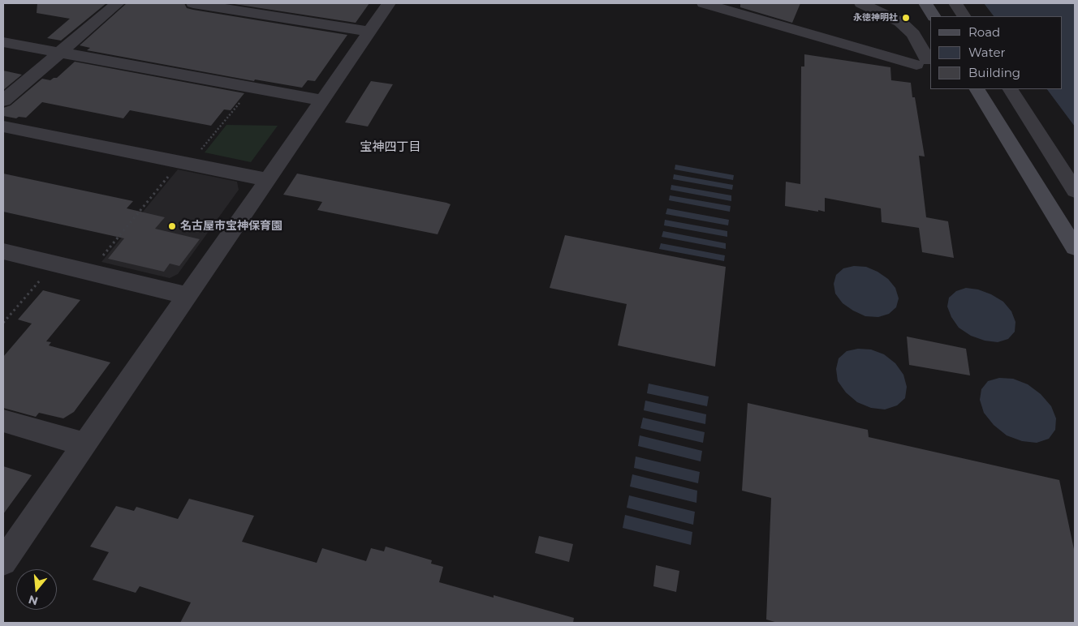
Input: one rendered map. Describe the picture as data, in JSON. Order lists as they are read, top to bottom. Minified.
{"districts":["宝神四丁目"],"places":["永徳神明社","名古屋市宝神保育園"],"legend":["Road","Water","Building"],"north":"bottom"}
